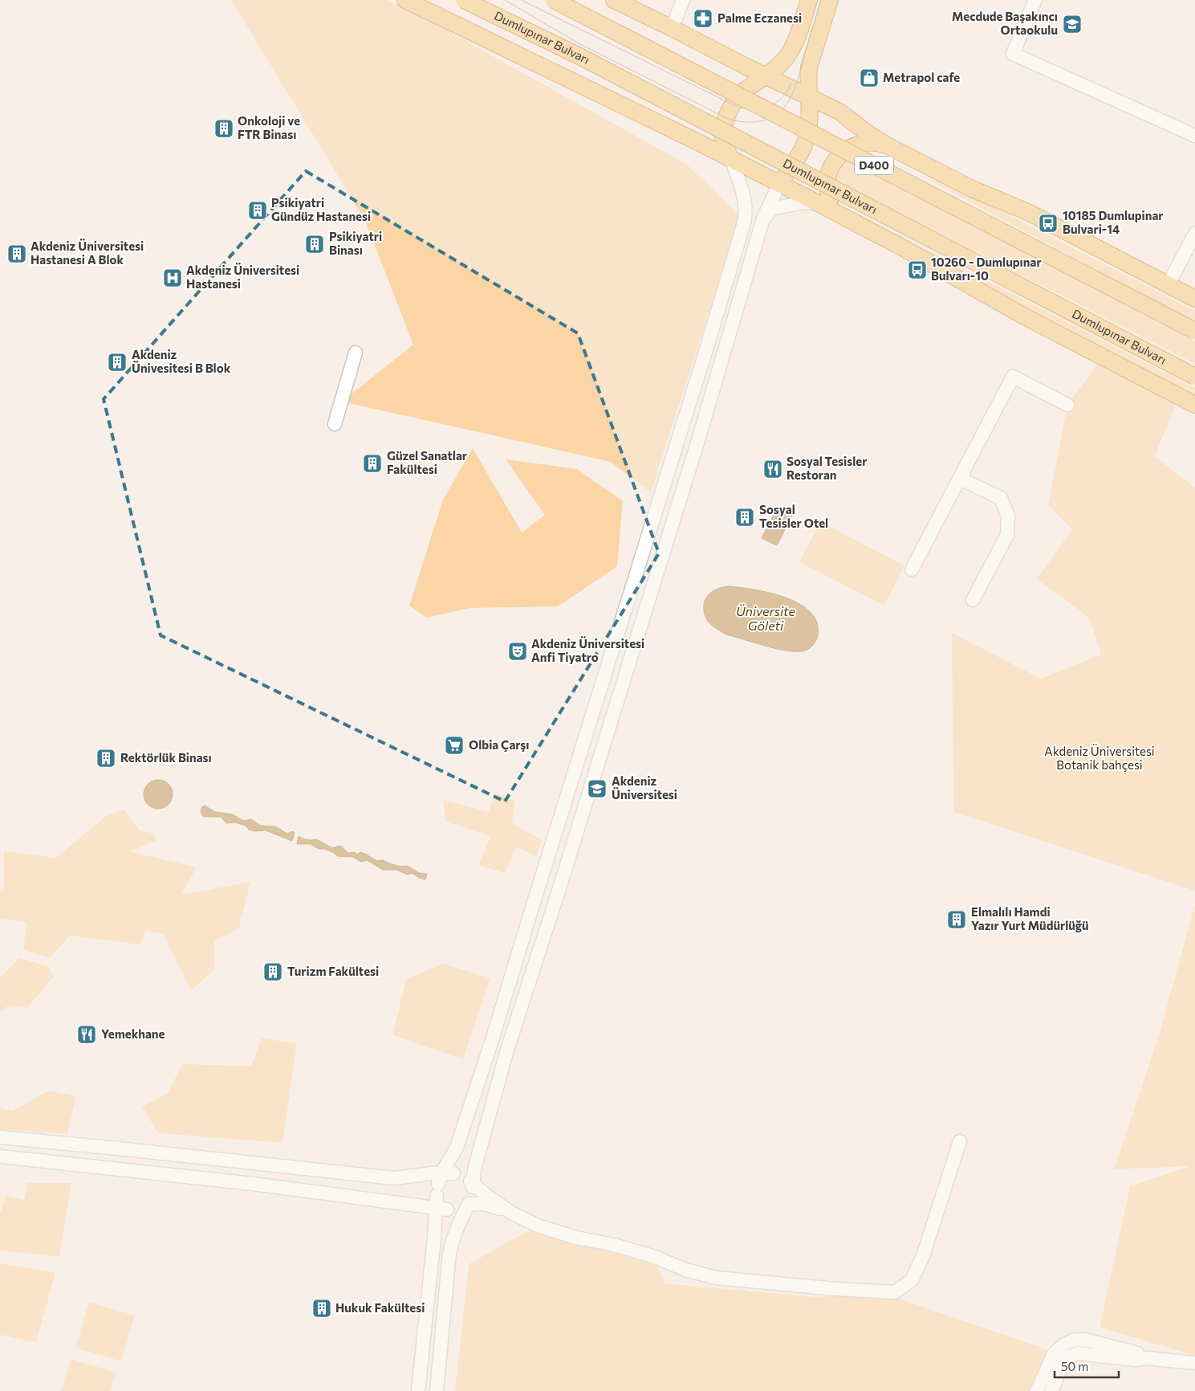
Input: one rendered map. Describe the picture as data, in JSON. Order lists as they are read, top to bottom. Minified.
{"streets":{"main road":["Dumlupınar Bulvarı","D400"]},"water":["Üniversite Göleti"],"parks":["Akdeniz Üniversitesi Botanik bahçesi"],"places":{"pharmacy":["Palme Eczanesi"],"school or university":["Mecdude Başakıncı Ortaokulu","Akdeniz Üniversitesi"],"shop":["Metrapol cafe"],"building":["Onkoloji ve FTR Binası","Psikiyatri Gündüz Hastanesi","Psikiyatri Binası","Akdeniz Üniversitesi Hastanesi A Blok","Akdeniz Ünivesitesi B Blok","Güzel Sanatlar Fakültesi","Sosyal Tesisler Otel","Rektörlük Binası","Elmalılı Hamdi Yazır Yurt Müdürlüğü","Turizm Fakültesi","Hukuk Fakültesi"],"bus stop":["10185 Dumlupinar Bulvari-14","10260 - Dumlupınar Bulvarı-10"],"hospital":["Akdeniz Üniversitesi Hastanesi"],"restaurant":["Sosyal Tesisler Restoran","Yemekhane"],"theatre":["Akdeniz Üniversitesi Anfi Tiyatro"],"supermarket":["Olbia Çarşı"]},"scale_bar":"50 m"}
